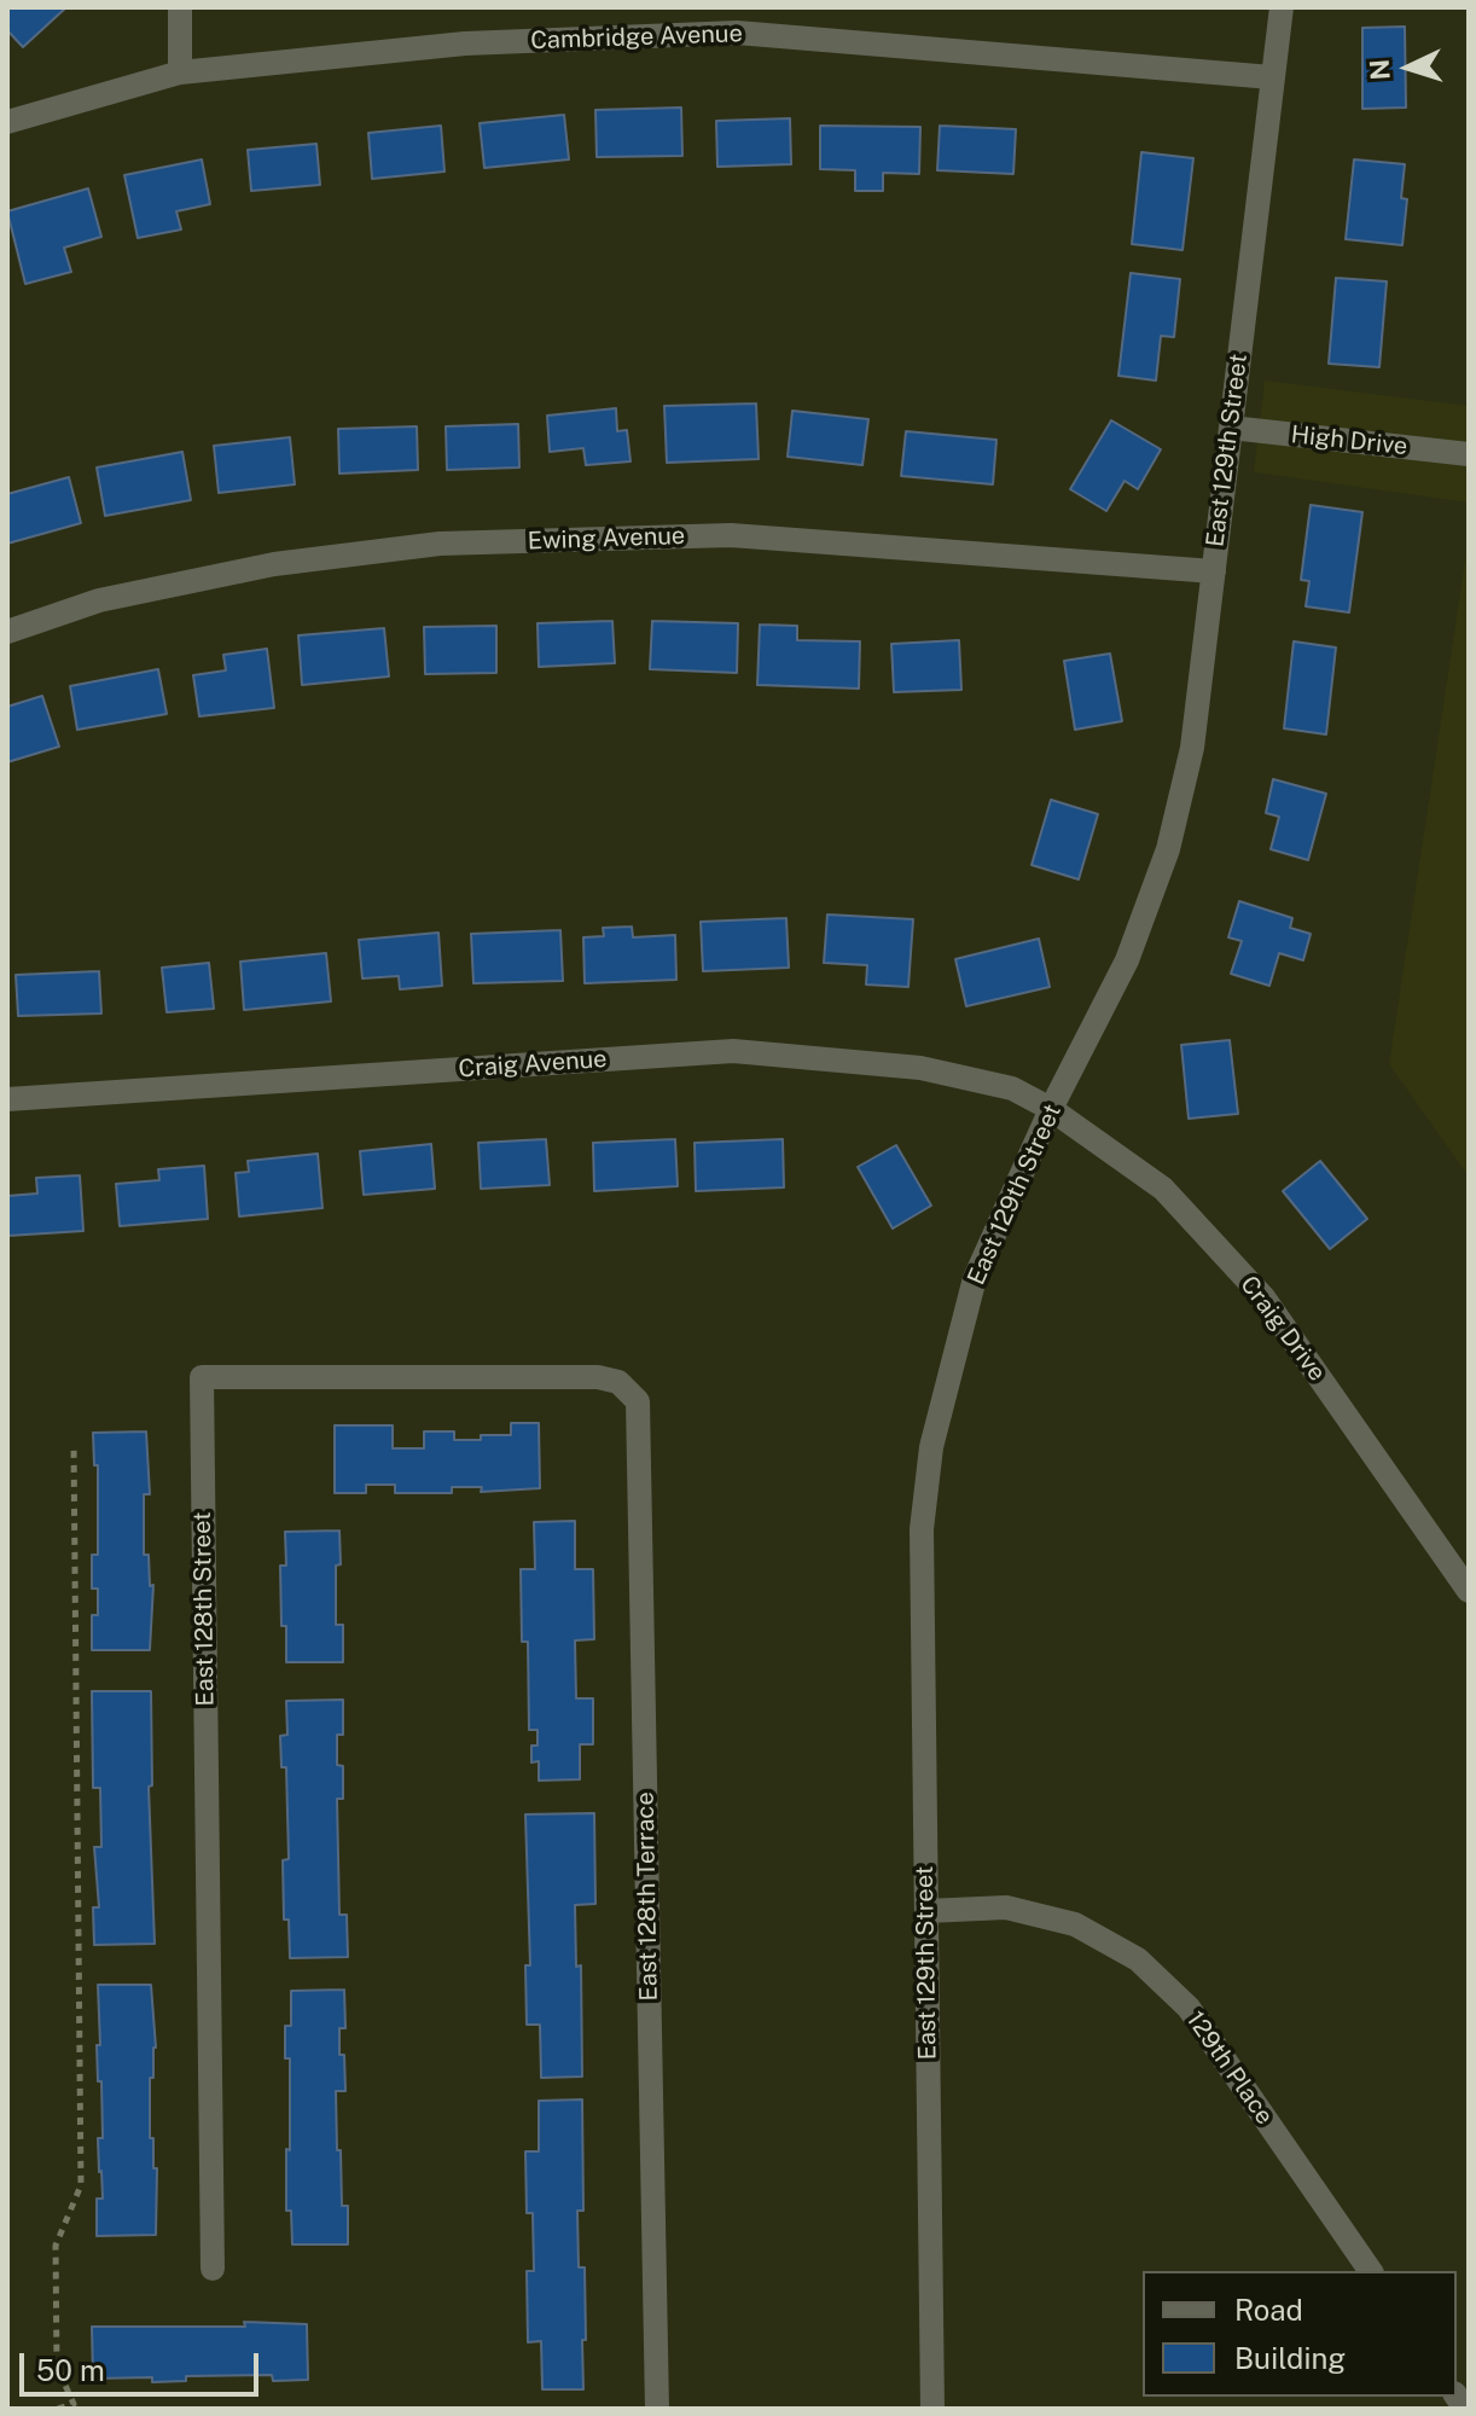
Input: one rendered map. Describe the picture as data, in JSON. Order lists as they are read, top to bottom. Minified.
{"streets":{"street":["Cambridge Avenue","High Drive","East 129th Street","Ewing Avenue","Craig Avenue","Craig Drive","East 128th Street","East 128th Terrace","129th Place"]},"crossings":[["Cambridge Avenue","East 129th Street"],["High Drive","East 129th Street"],["East 129th Street","Ewing Avenue"],["East 129th Street","Craig Avenue"],["East 129th Street","Craig Drive"],["East 129th Street","129th Place"],["Craig Avenue","Craig Drive"],["East 128th Street","East 128th Terrace"]],"legend":["Road","Building"],"scale_bar":"50 m","north":"left"}
